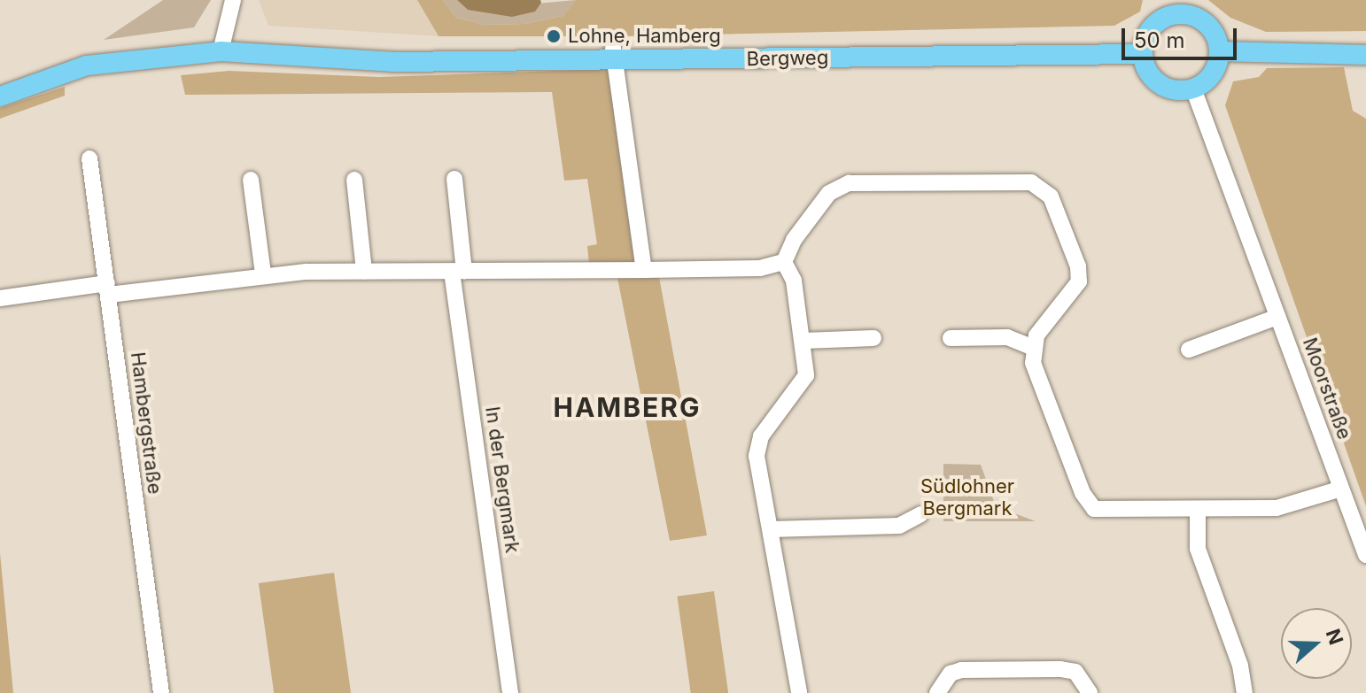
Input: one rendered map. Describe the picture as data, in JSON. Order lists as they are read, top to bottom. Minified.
{"streets":{"main road":["Bergweg"],"street":["Moorstraße","Hambergstraße","In der Bergmark"]},"crossings":[["Bergweg","Moorstraße"]],"districts":["HAMBERG"],"parks":["Südlohner Bergmark"],"places":["Lohne, Hamberg"],"scale_bar":"50 m","north":"right"}
